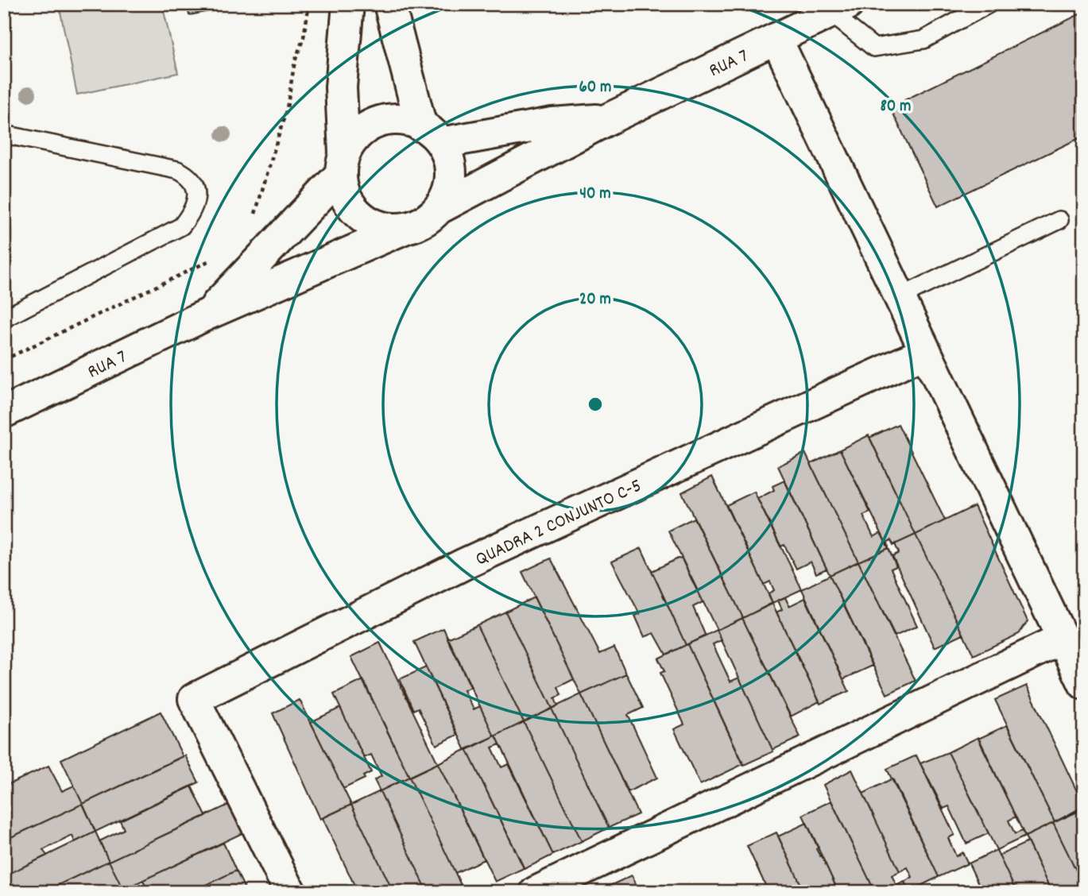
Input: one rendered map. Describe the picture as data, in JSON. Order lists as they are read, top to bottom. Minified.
{"streets":{"street":["RUA 7","QUADRA 2 CONJUNTO C-5"]},"rings":["60 m","80 m","40 m","20 m"]}
